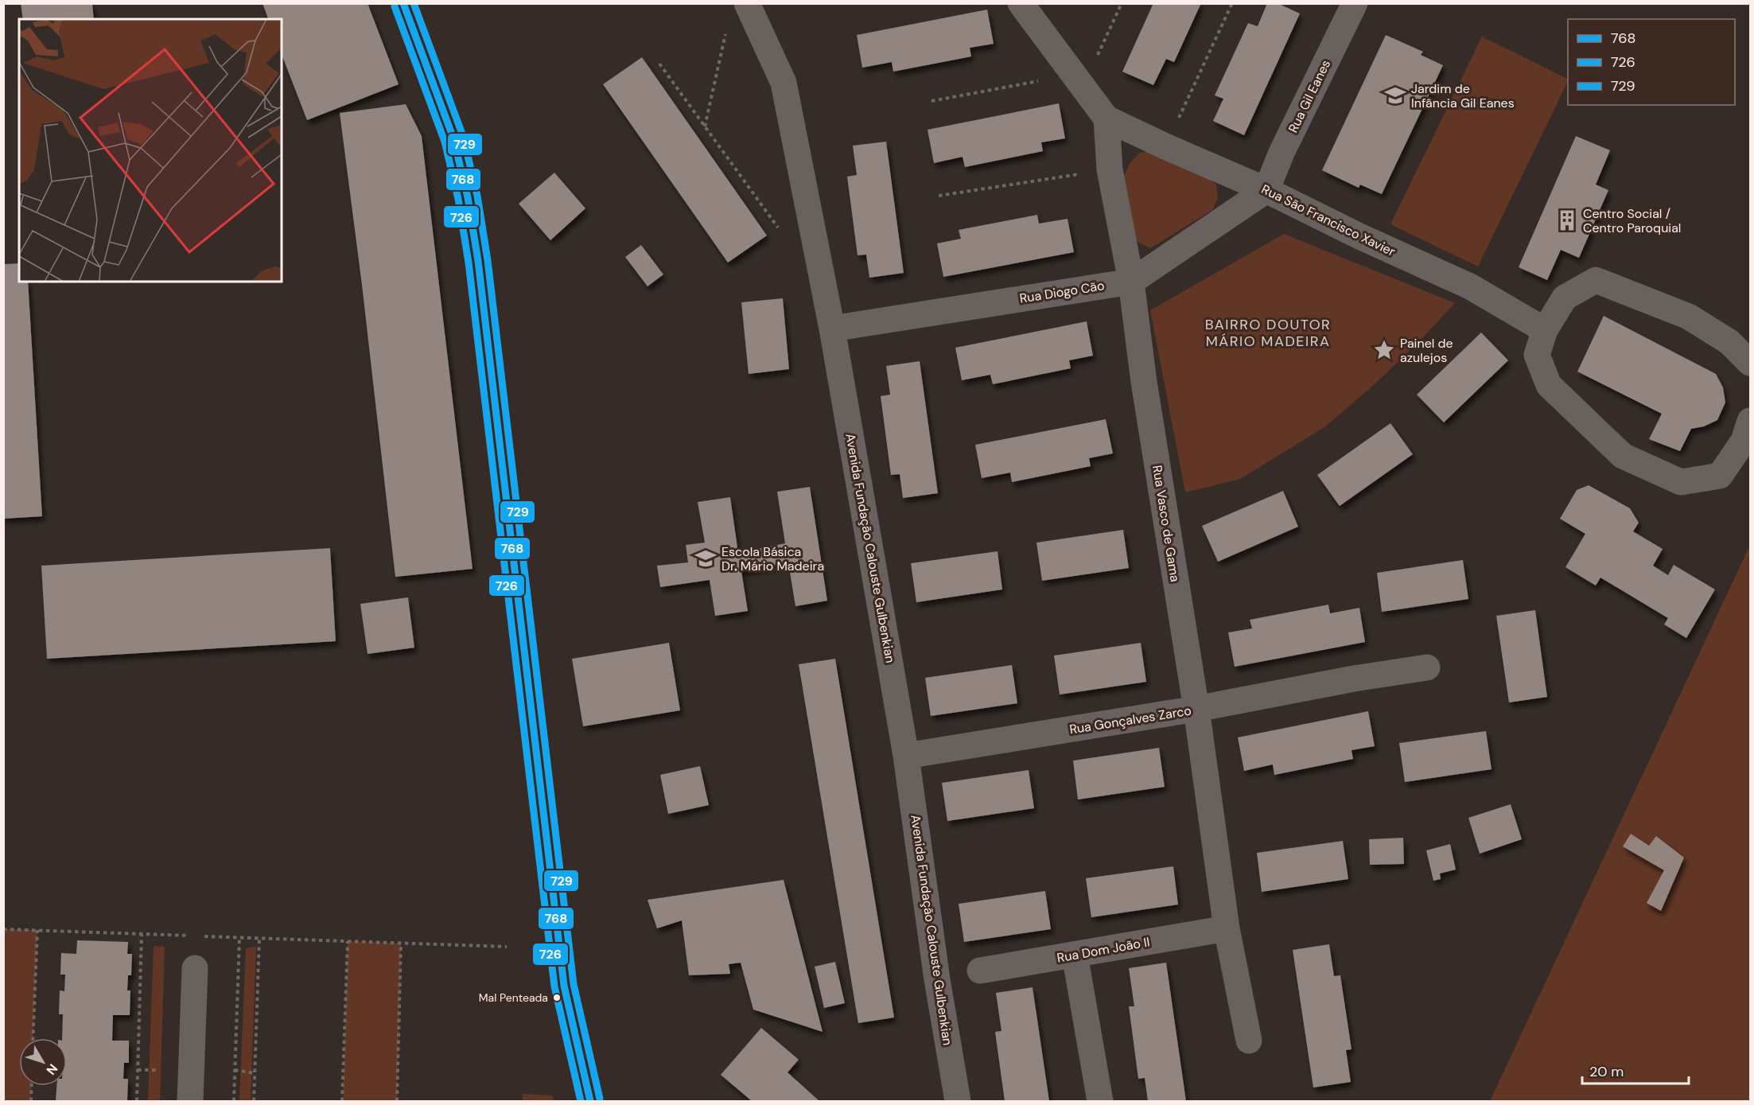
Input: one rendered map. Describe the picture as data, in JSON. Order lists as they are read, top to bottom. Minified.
{"streets":{"street":["Rua Gil Eanes","Rua São Francisco Xavier","Rua Diogo Cão","Rua Vasco de Gama","Avenida Fundação Calouste Gulbenkian","Rua Gonçalves Zarco","Rua Dom João II"]},"crossings":[["Rua Gil Eanes","Rua São Francisco Xavier"],["Rua Gil Eanes","Rua Diogo Cão"],["Rua São Francisco Xavier","Rua Diogo Cão"],["Rua São Francisco Xavier","Rua Vasco de Gama"],["Rua Diogo Cão","Rua Vasco de Gama"],["Rua Diogo Cão","Avenida Fundação Calouste Gulbenkian"],["Rua Vasco de Gama","Rua Gonçalves Zarco"],["Rua Vasco de Gama","Rua Dom João II"],["Avenida Fundação Calouste Gulbenkian","Rua Gonçalves Zarco"]],"districts":["BAIRRO DOUTOR MÁRIO MADEIRA"],"places":{"school or university":["Jardim de Infância Gil Eanes","Escola Básica Dr. Mário Madeira"],"building":["Centro Social / Centro Paroquial"],"place":["Painel de azulejos"],"other":["Mal Penteada"]},"lines":["transit line 768","transit line 729","transit line 726"],"legend":["768","726","729"],"scale_bar":"20 m","north":"bottom right"}
